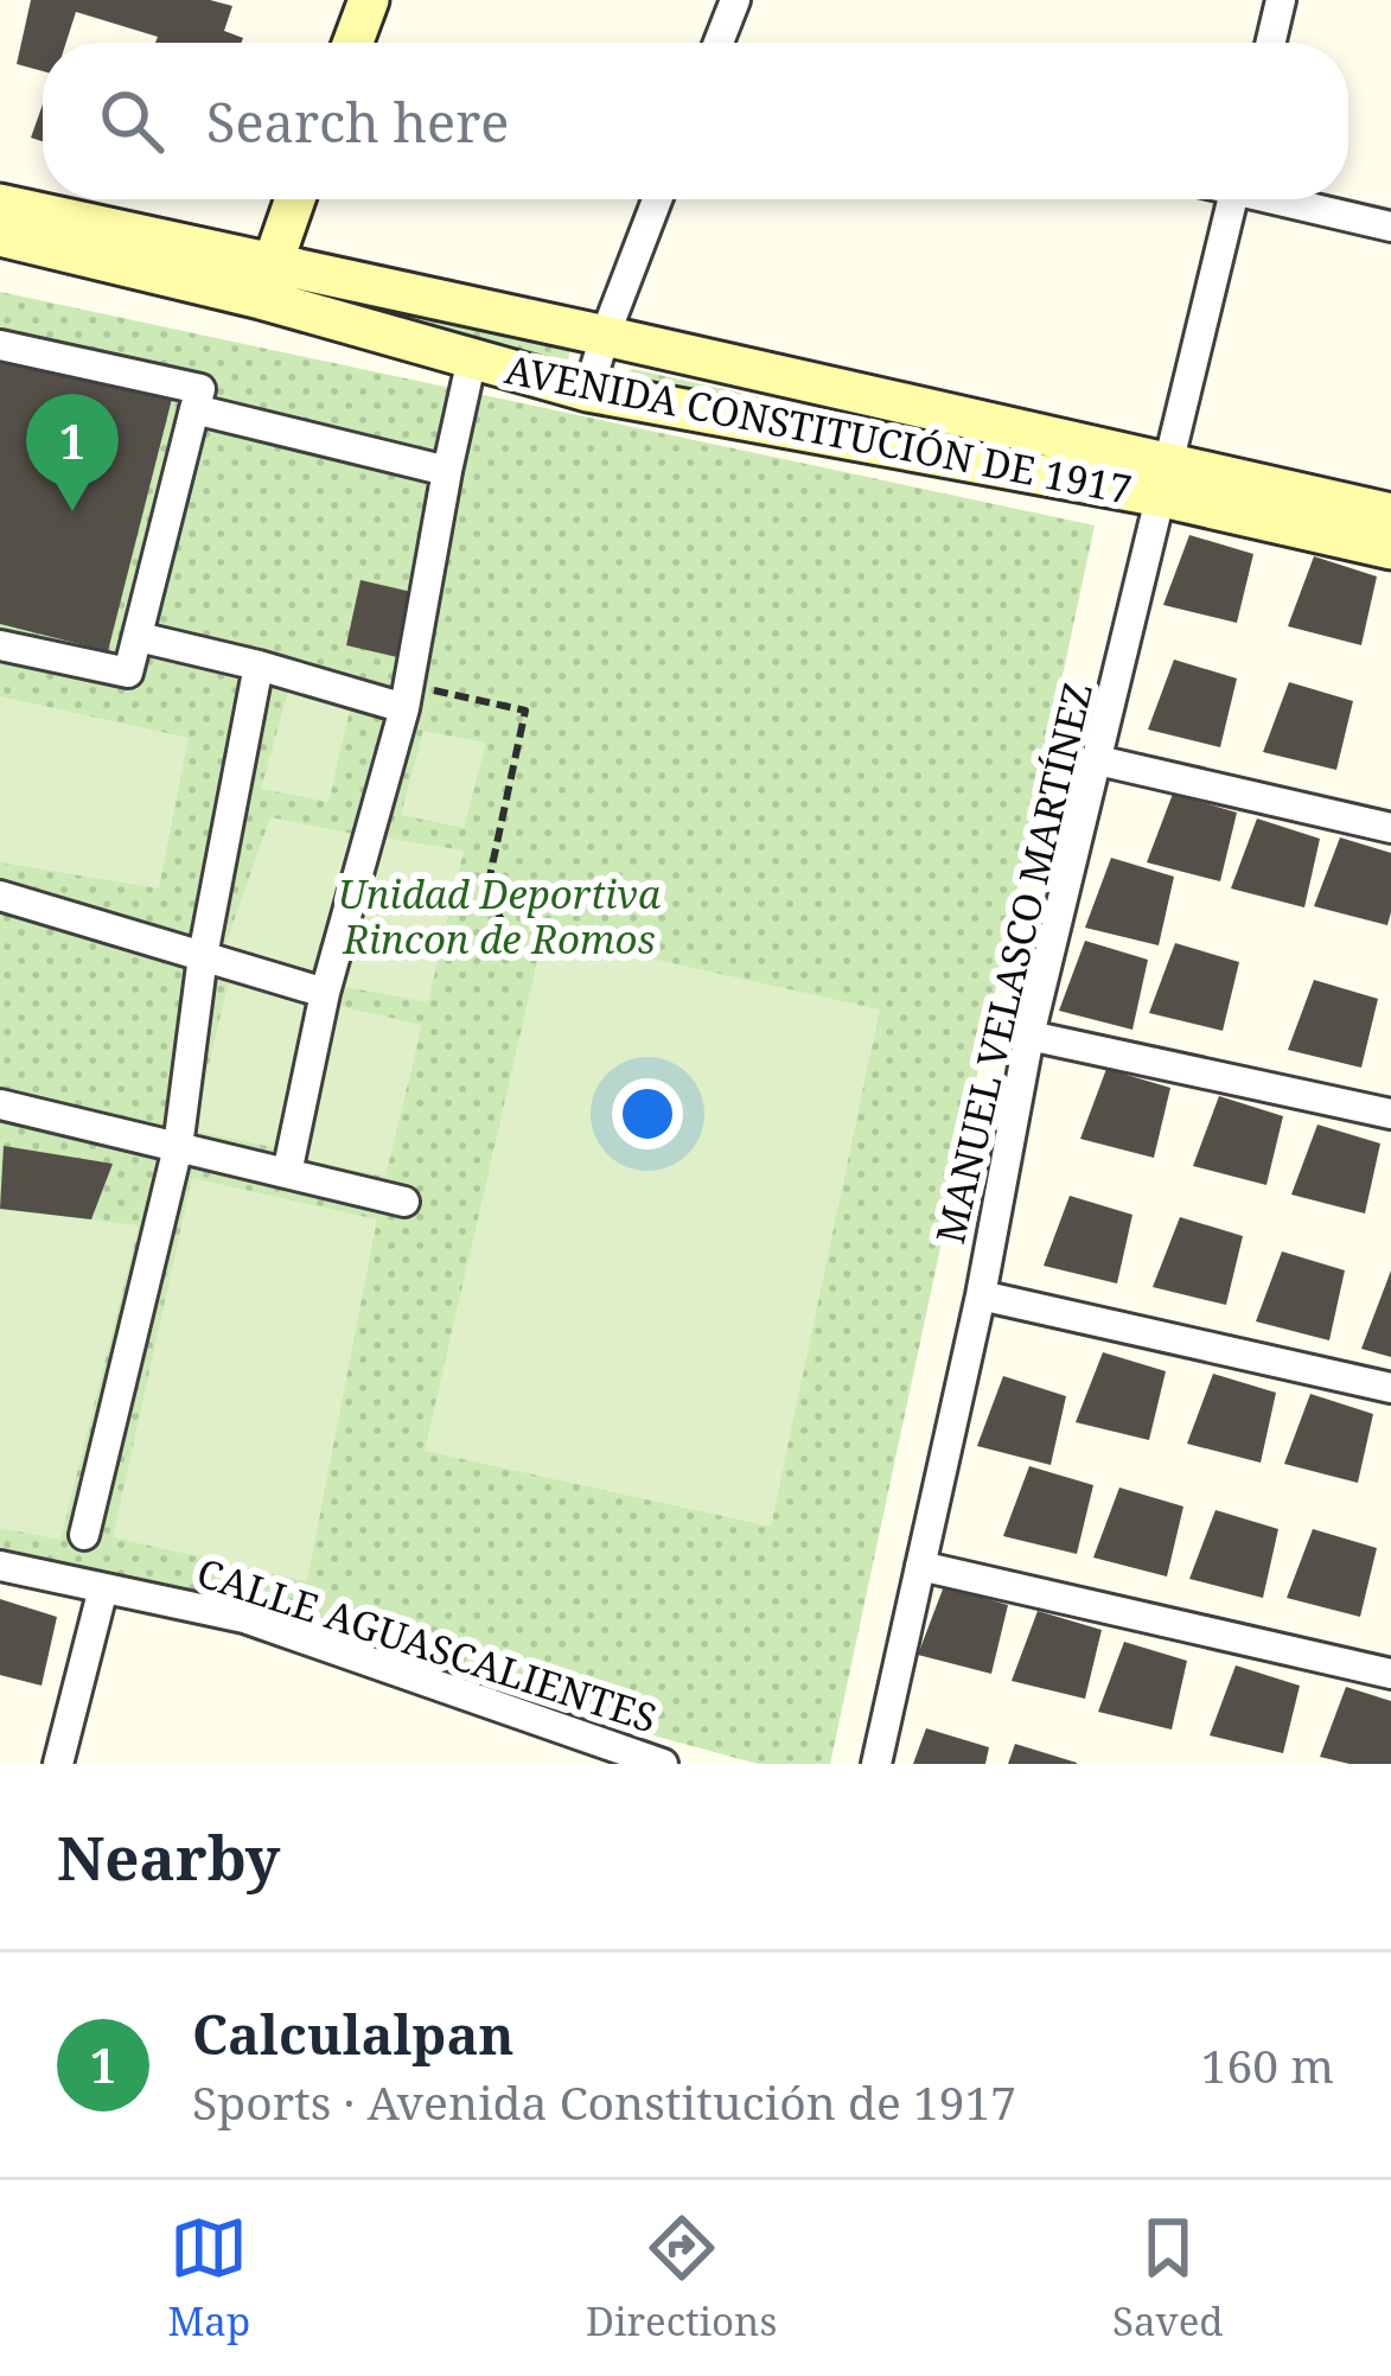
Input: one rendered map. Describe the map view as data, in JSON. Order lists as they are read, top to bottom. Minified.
{"streets":{"street":["AVENIDA CONSTITUCIÓN DE 1917","MANUEL VELASCO MARTÍNEZ","CALLE AGUASCALIENTES"]},"crossings":[["AVENIDA CONSTITUCIÓN DE 1917","MANUEL VELASCO MARTÍNEZ"]],"parks":["Unidad Deportiva Rincon de Romos"],"page":{"search":"Search here","pins":"1","heading":"Nearby","list":[{"mark":"1","name":"Calculalpan","note":"Sports · Avenida Constitución de 1917","value":"160 m"}],"nav":["Map","Directions","Saved"]}}
